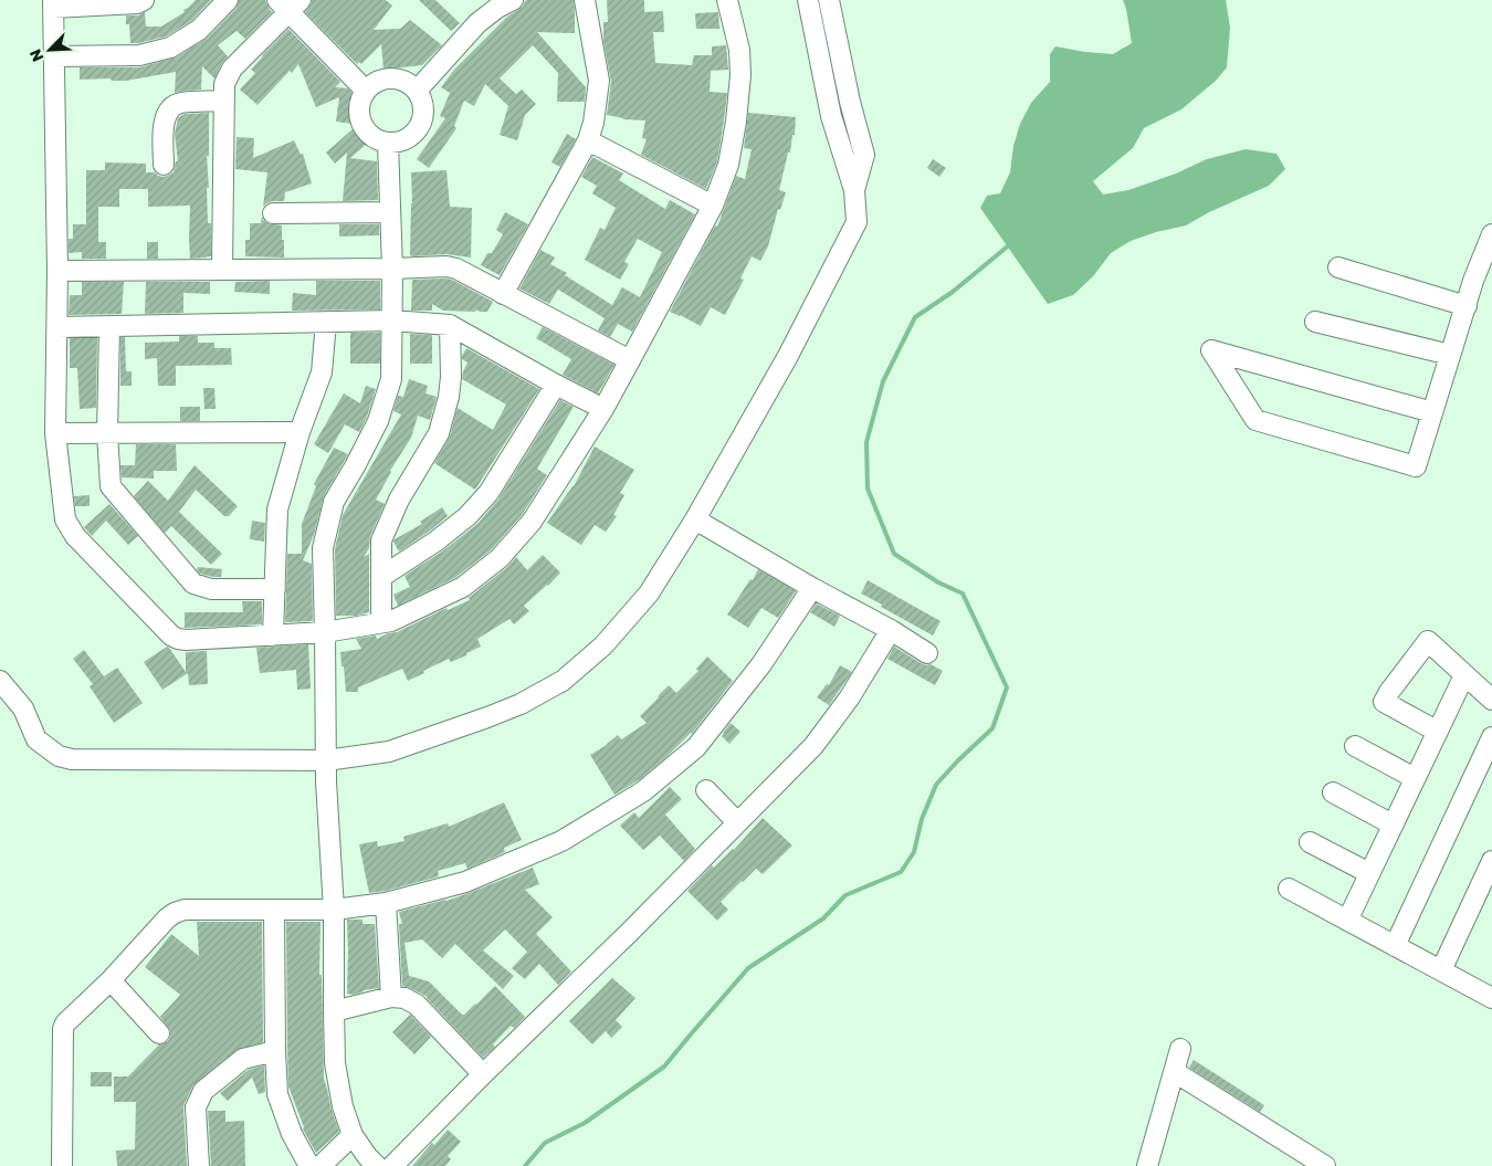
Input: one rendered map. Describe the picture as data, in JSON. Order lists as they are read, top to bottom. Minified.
{"north":"bottom left"}
